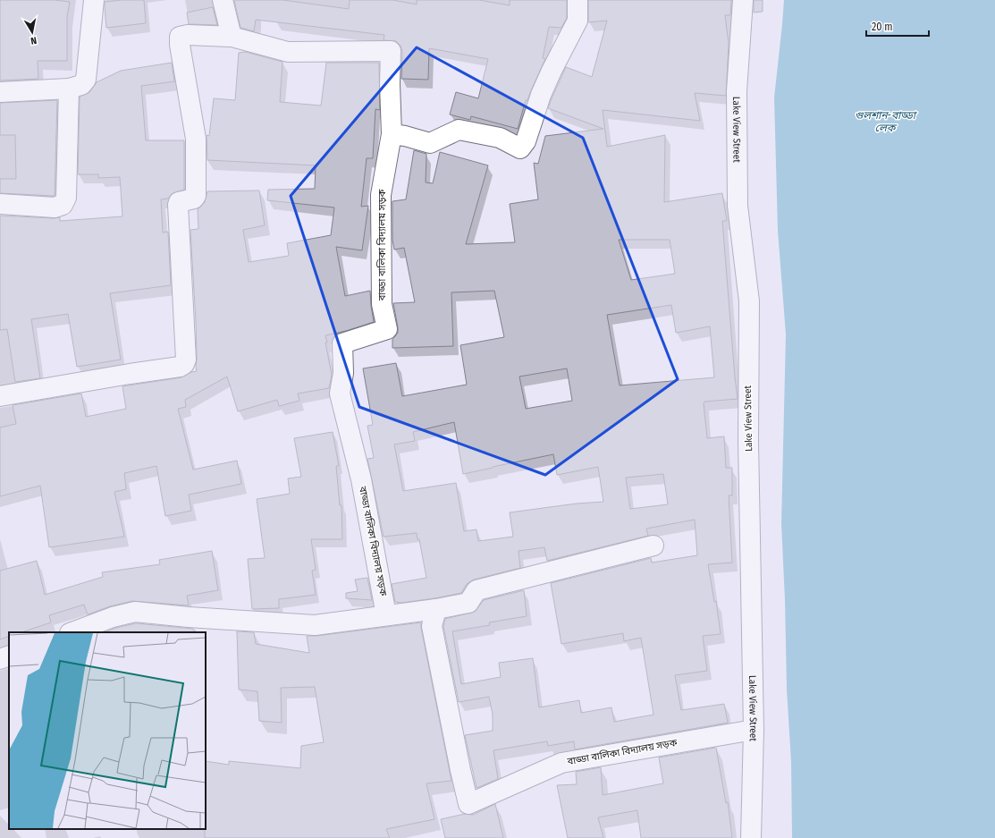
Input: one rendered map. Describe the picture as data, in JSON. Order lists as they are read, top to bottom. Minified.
{"streets":{"street":["Lake View Street","বাড্ডা বালিকা বিদ্যালয় সড়ক"]},"crossings":[["Lake View Street","বাড্ডা বালিকা বিদ্যালয় সড়ক"]],"water":["গুলশান-বাড্ডা লেক"],"scale_bar":"20 m","north":"bottom"}
